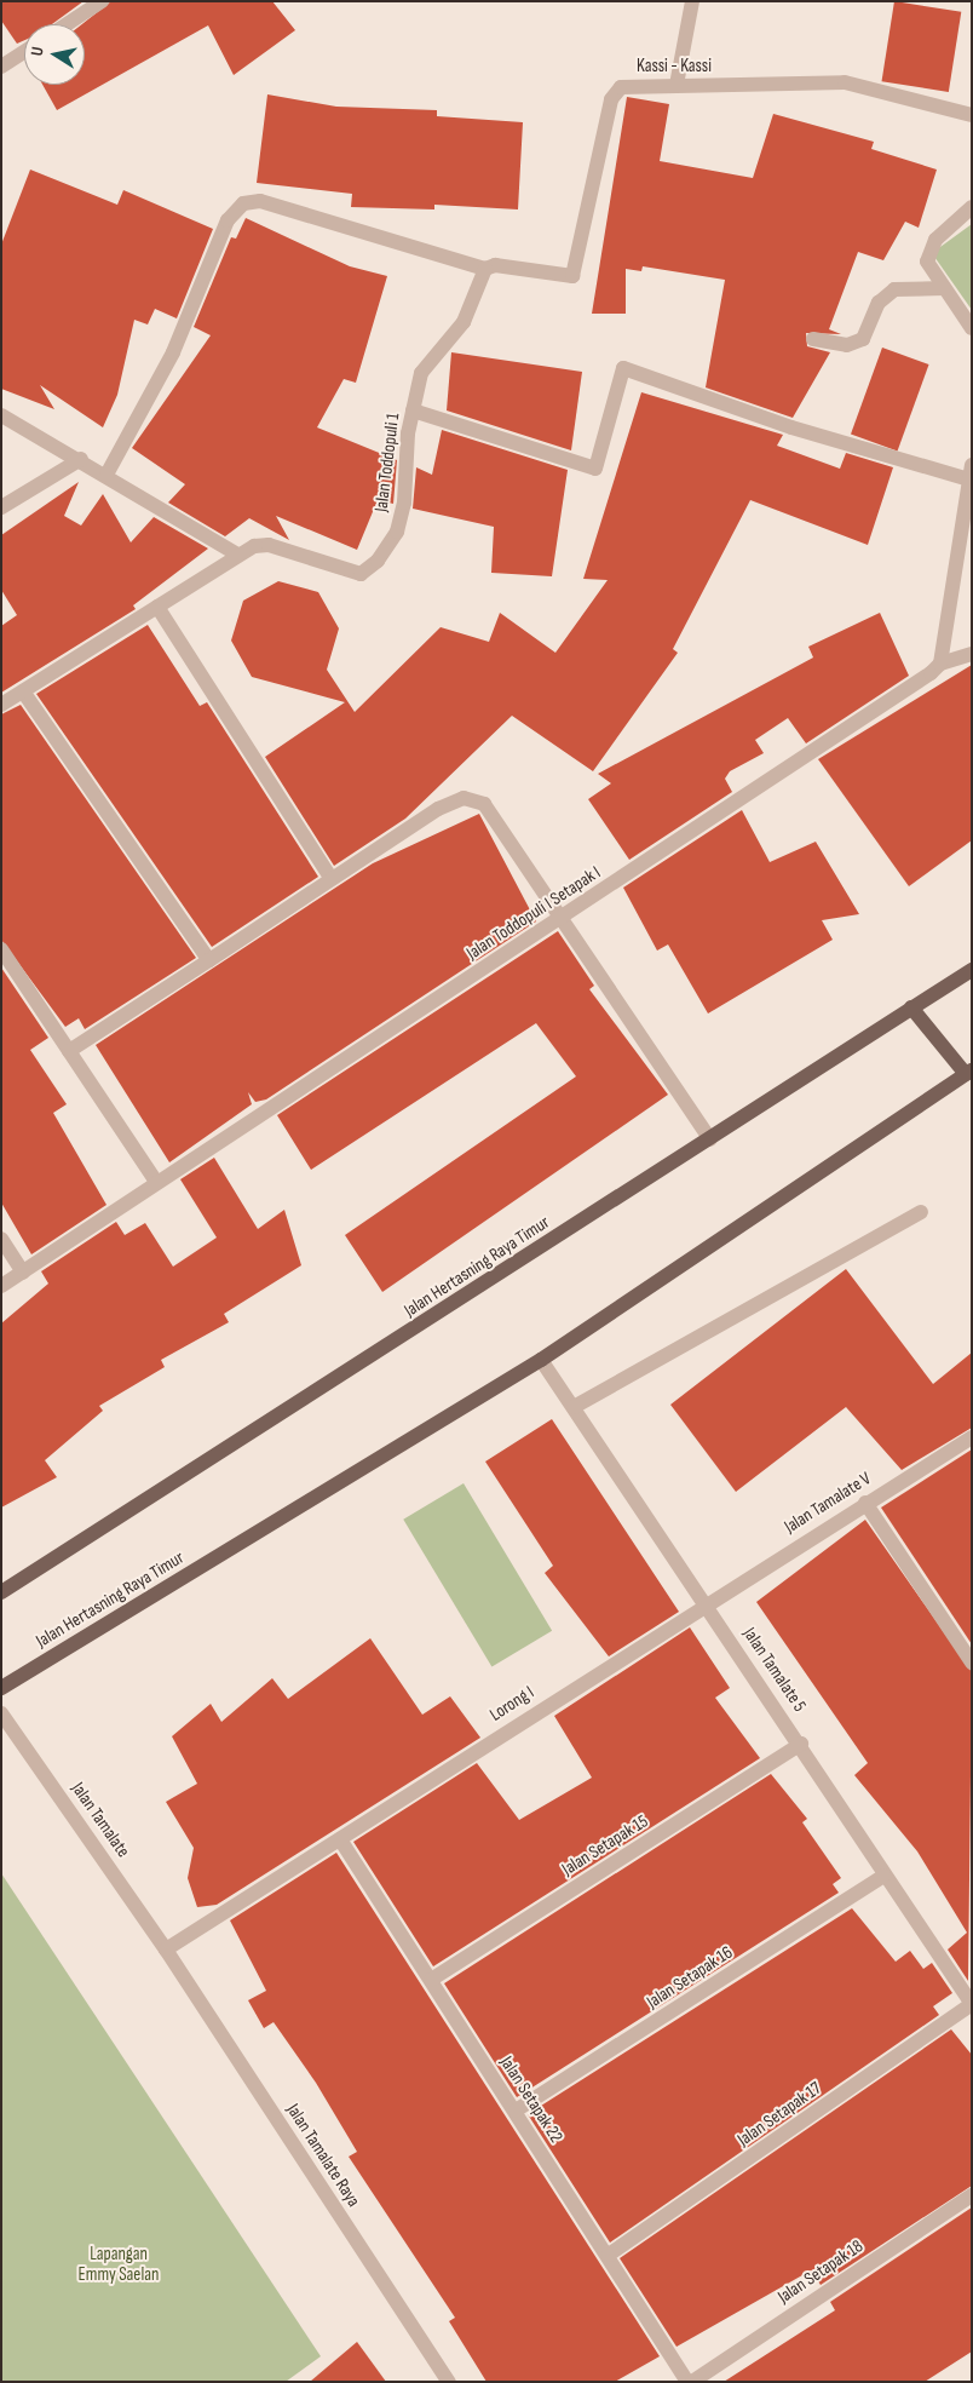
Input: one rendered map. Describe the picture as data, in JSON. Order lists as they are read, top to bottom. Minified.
{"streets":{"main road":["Jalan Hertasning Raya Timur"],"street":["Kassi - Kassi","Jalan Toddopuli 1","Jalan Toddopuli I Setapak I","Jalan Tamalate V","Jalan Tamalate 5","Lorong I","Jalan Tamalate","Jalan Setapak 15","Jalan Setapak 16","Jalan Setapak 22","Jalan Setapak 17","Jalan Tamalate Raya","Jalan Setapak 18"]},"crossings":[["Kassi - Kassi","Jalan Toddopuli 1"],["Jalan Hertasning Raya Timur","Jalan Tamalate 5"],["Jalan Tamalate V","Jalan Tamalate 5"],["Jalan Tamalate V","Lorong I"],["Jalan Tamalate 5","Lorong I"],["Jalan Tamalate 5","Jalan Setapak 15"],["Jalan Tamalate 5","Jalan Setapak 16"],["Jalan Tamalate 5","Jalan Setapak 17"],["Lorong I","Jalan Tamalate"],["Lorong I","Jalan Setapak 22"],["Lorong I","Jalan Tamalate Raya"],["Jalan Tamalate","Jalan Tamalate Raya"],["Jalan Setapak 15","Jalan Setapak 22"],["Jalan Setapak 16","Jalan Setapak 22"],["Jalan Setapak 22","Jalan Setapak 17"],["Jalan Setapak 22","Jalan Setapak 18"]],"parks":["Lapangan Emmy Saelan"],"north":"left"}
